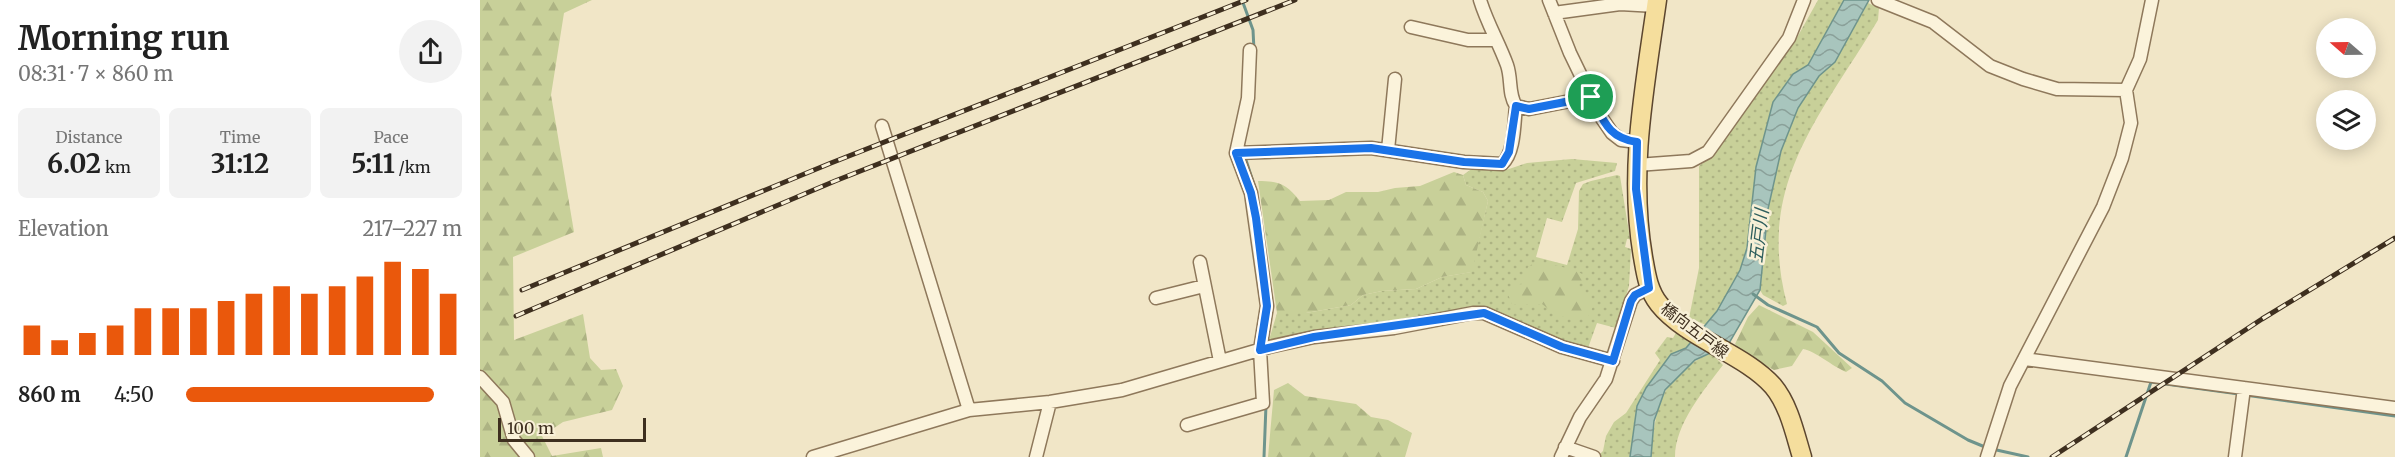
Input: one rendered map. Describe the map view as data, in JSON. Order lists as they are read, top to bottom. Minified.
{"streets":{"main road":["橋向五戸線"]},"water":["五戸川"],"scale_bar":"100 m","north":"left","page":{"heading":["Morning run","08:31 · 7 × 860 m"],"stats":[["Distance","6.02 km"],["Time","31:12"],["Pace","5:11 /km"]],"chart":["Elevation","217–227 m"],"list":[{"name":"860 m","note":"4:50"}],"scale":"100 m"}}
